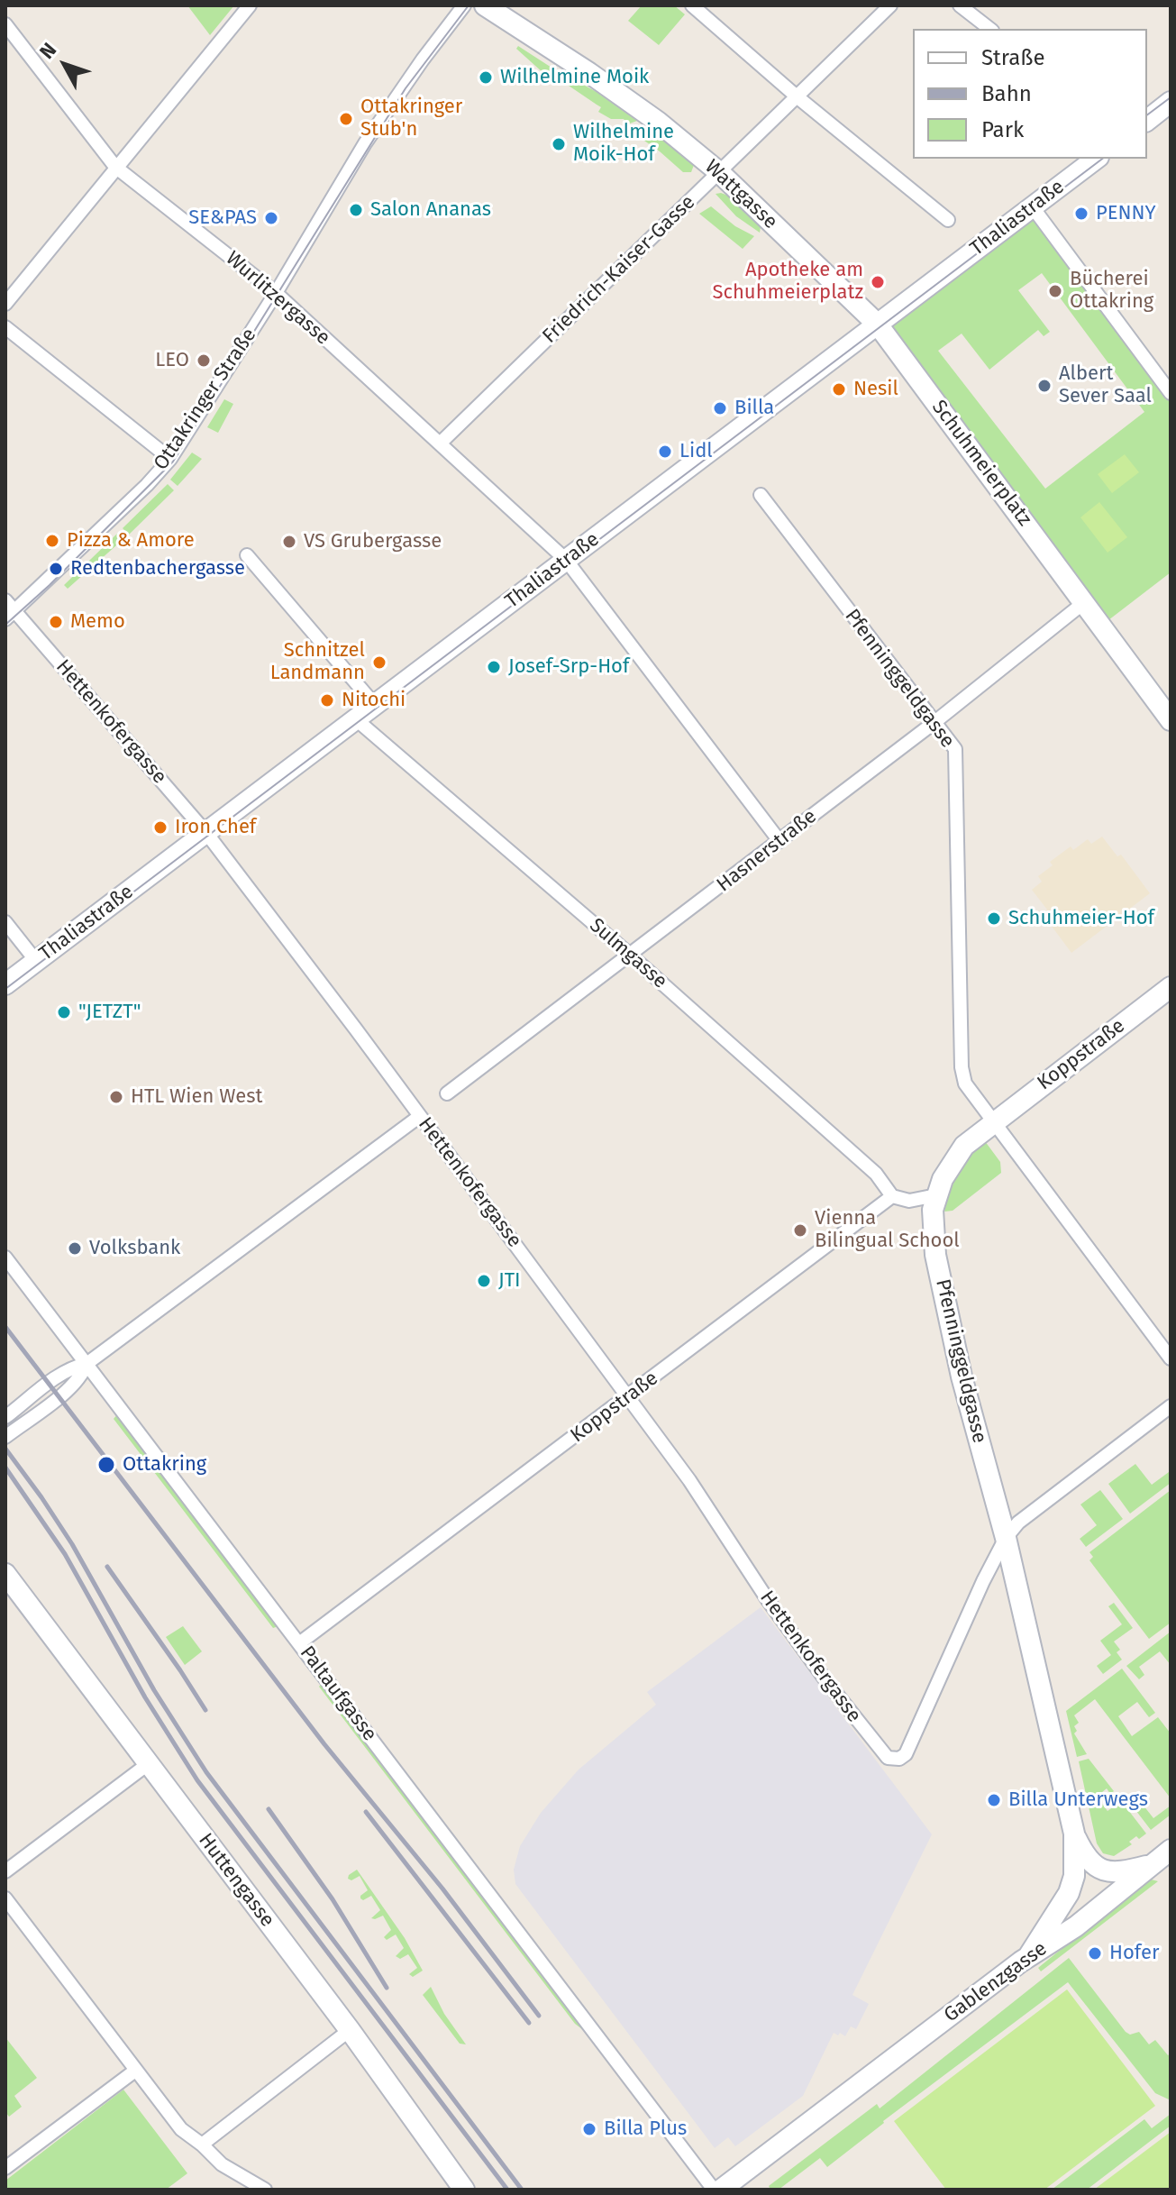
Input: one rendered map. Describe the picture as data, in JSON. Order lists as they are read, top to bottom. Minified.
{"streets":{"main road":["Wattgasse","Thaliastraße","Schuhmeierplatz","Pfenninggeldgasse","Koppstraße","Huttengasse","Gablenzgasse"],"street":["Friedrich-Kaiser-Gasse","Wurlitzergasse","Ottakringer Straße","Hettenkofergasse","Hasnerstraße","Sulmgasse","Paltaufgasse"]},"crossings":[["Wattgasse","Thaliastraße"],["Wattgasse","Friedrich-Kaiser-Gasse"],["Wattgasse","Schuhmeierplatz"],["Thaliastraße","Wurlitzergasse"],["Thaliastraße","Schuhmeierplatz"],["Thaliastraße","Hettenkofergasse"],["Thaliastraße","Sulmgasse"],["Friedrich-Kaiser-Gasse","Wurlitzergasse"],["Wurlitzergasse","Ottakringer Straße"],["Wurlitzergasse","Hasnerstraße"],["Ottakringer Straße","Hettenkofergasse"],["Schuhmeierplatz","Hasnerstraße"],["Pfenninggeldgasse","Hettenkofergasse"],["Pfenninggeldgasse","Hasnerstraße"],["Pfenninggeldgasse","Koppstraße"],["Pfenninggeldgasse","Gablenzgasse"],["Hettenkofergasse","Koppstraße"],["Hasnerstraße","Sulmgasse"],["Sulmgasse","Koppstraße"],["Koppstraße","Paltaufgasse"]],"places":["Wilhelmine Moik","Ottakringer Stub'n","Wilhelmine Moik-Hof","Salon Ananas","PENNY","SE&PAS","Apotheke am Schuhmeierplatz","Bücherei Ottakring","LEO","Albert Sever Saal","Nesil","Billa","Lidl","Pizza & Amore","VS Grubergasse","Redtenbachergasse","Memo","Schnitzel Landmann","Josef-Srp-Hof","Nitochi","Iron Chef","Schuhmeier-Hof","\"JETZT\"","HTL Wien West","Vienna Bilingual School","Volksbank","JTI","Ottakring","Billa Unterwegs","Hofer","Billa Plus"],"legend":["Straße","Bahn","Park"],"north":"top left"}
